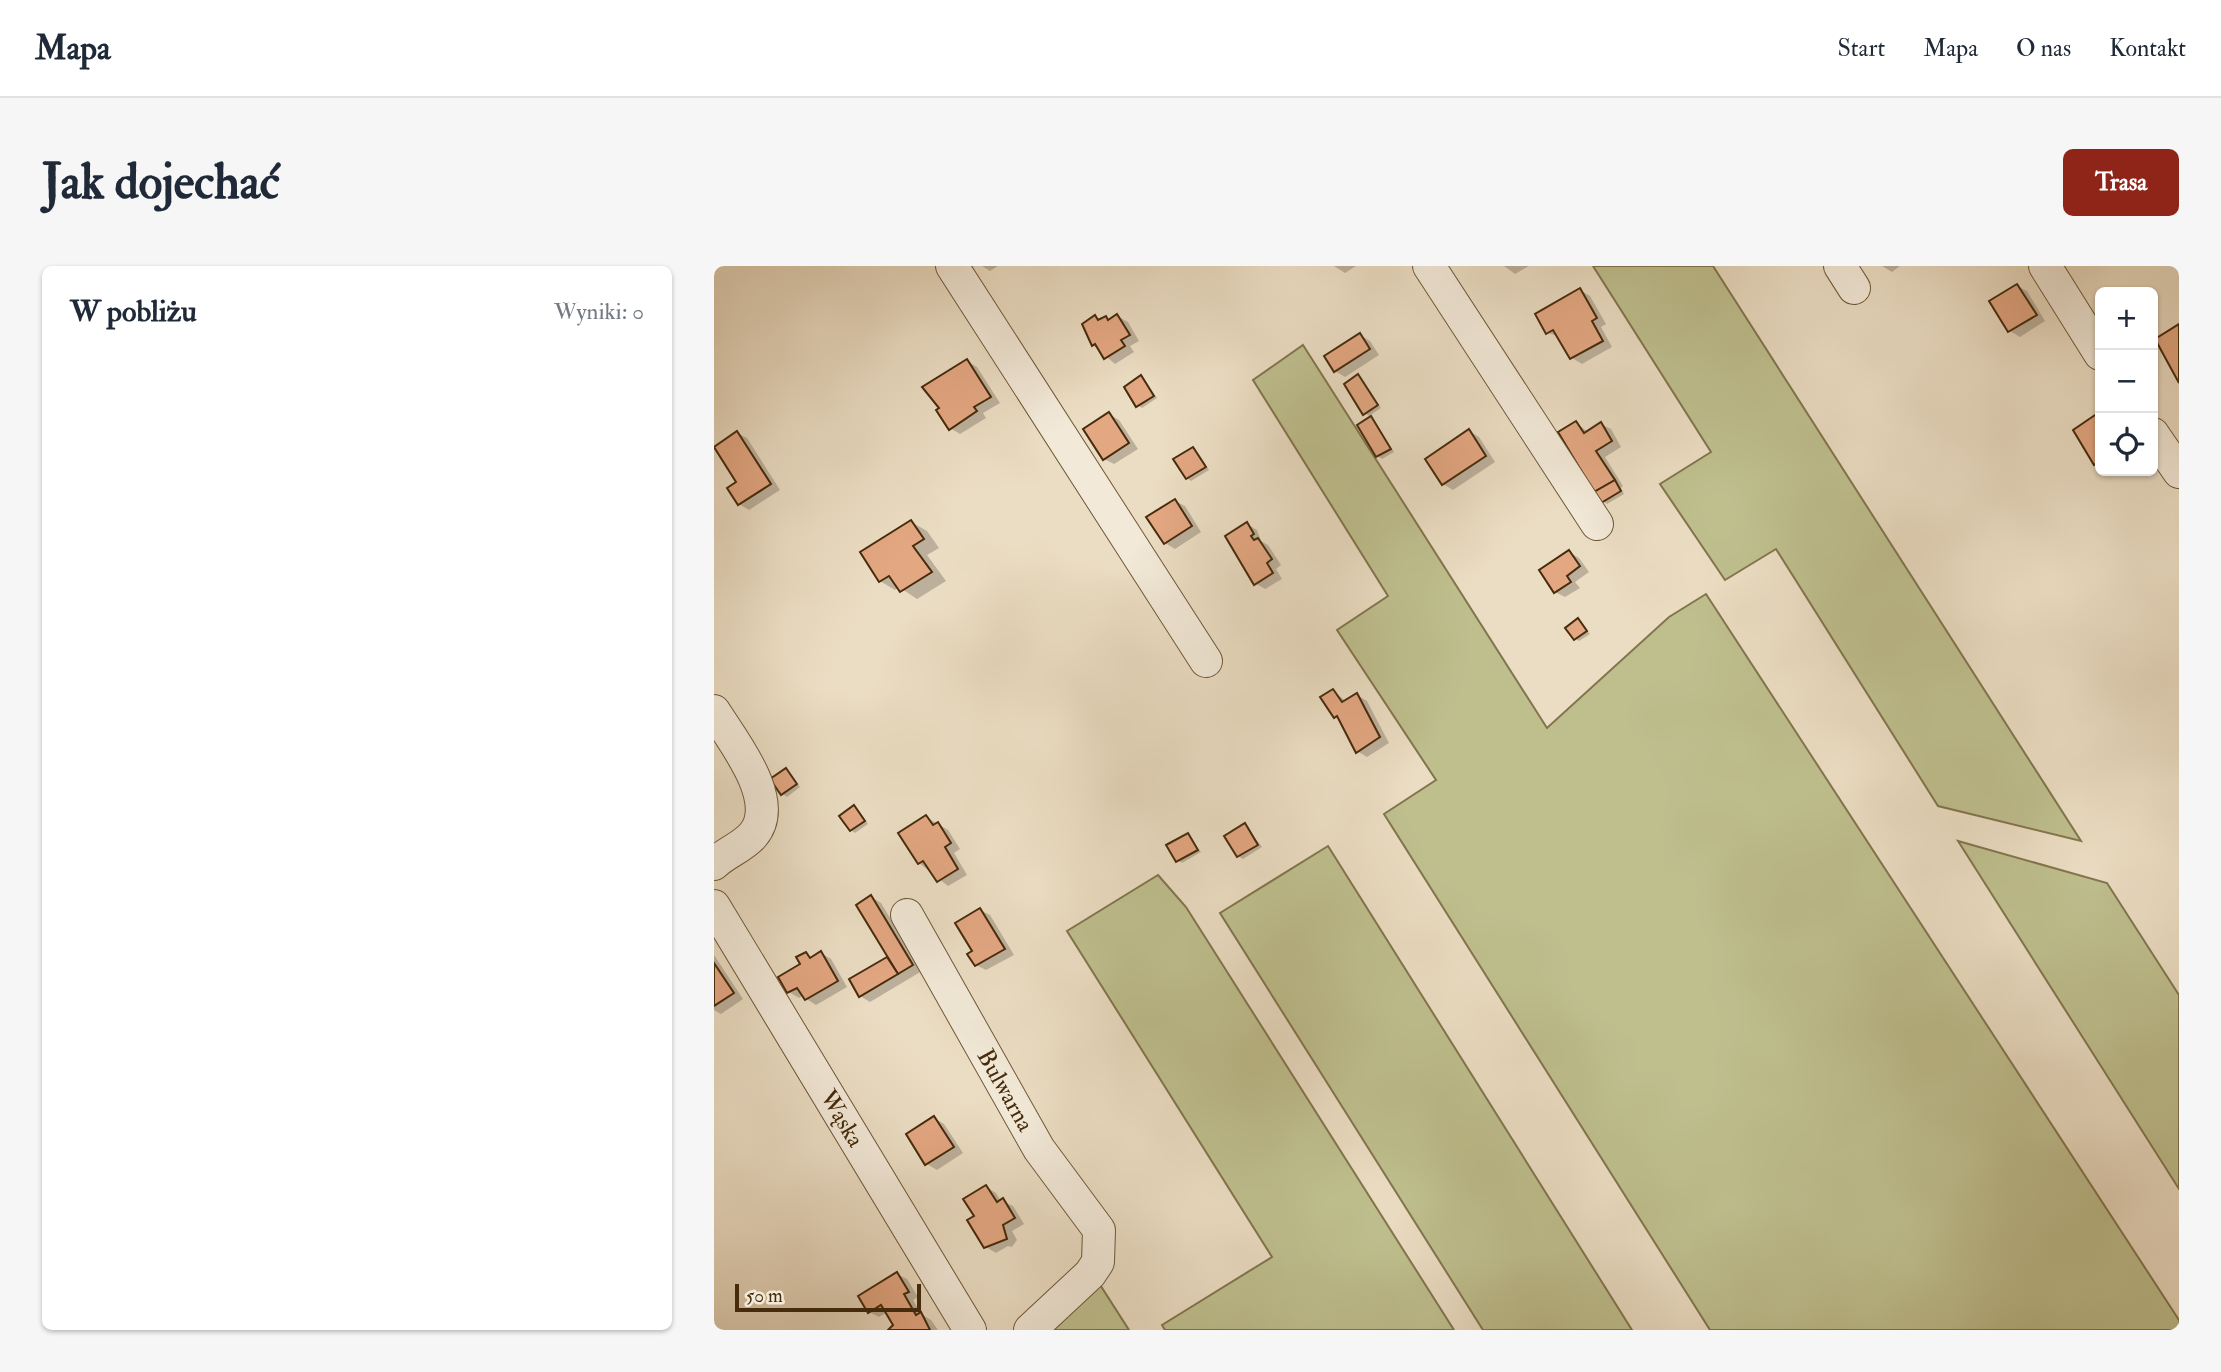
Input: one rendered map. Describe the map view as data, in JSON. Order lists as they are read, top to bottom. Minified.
{"streets":{"street":["Bulwarna","Wąska"]},"scale_bar":"50 m","page":{"header":"Mapa","nav":["Start","Mapa","O nas","Kontakt"],"buttons":"Trasa","title":"Jak dojechać","heading":["W pobliżu","Wyniki: 0"],"map_buttons":["+","−"],"scale":"50 m"}}
